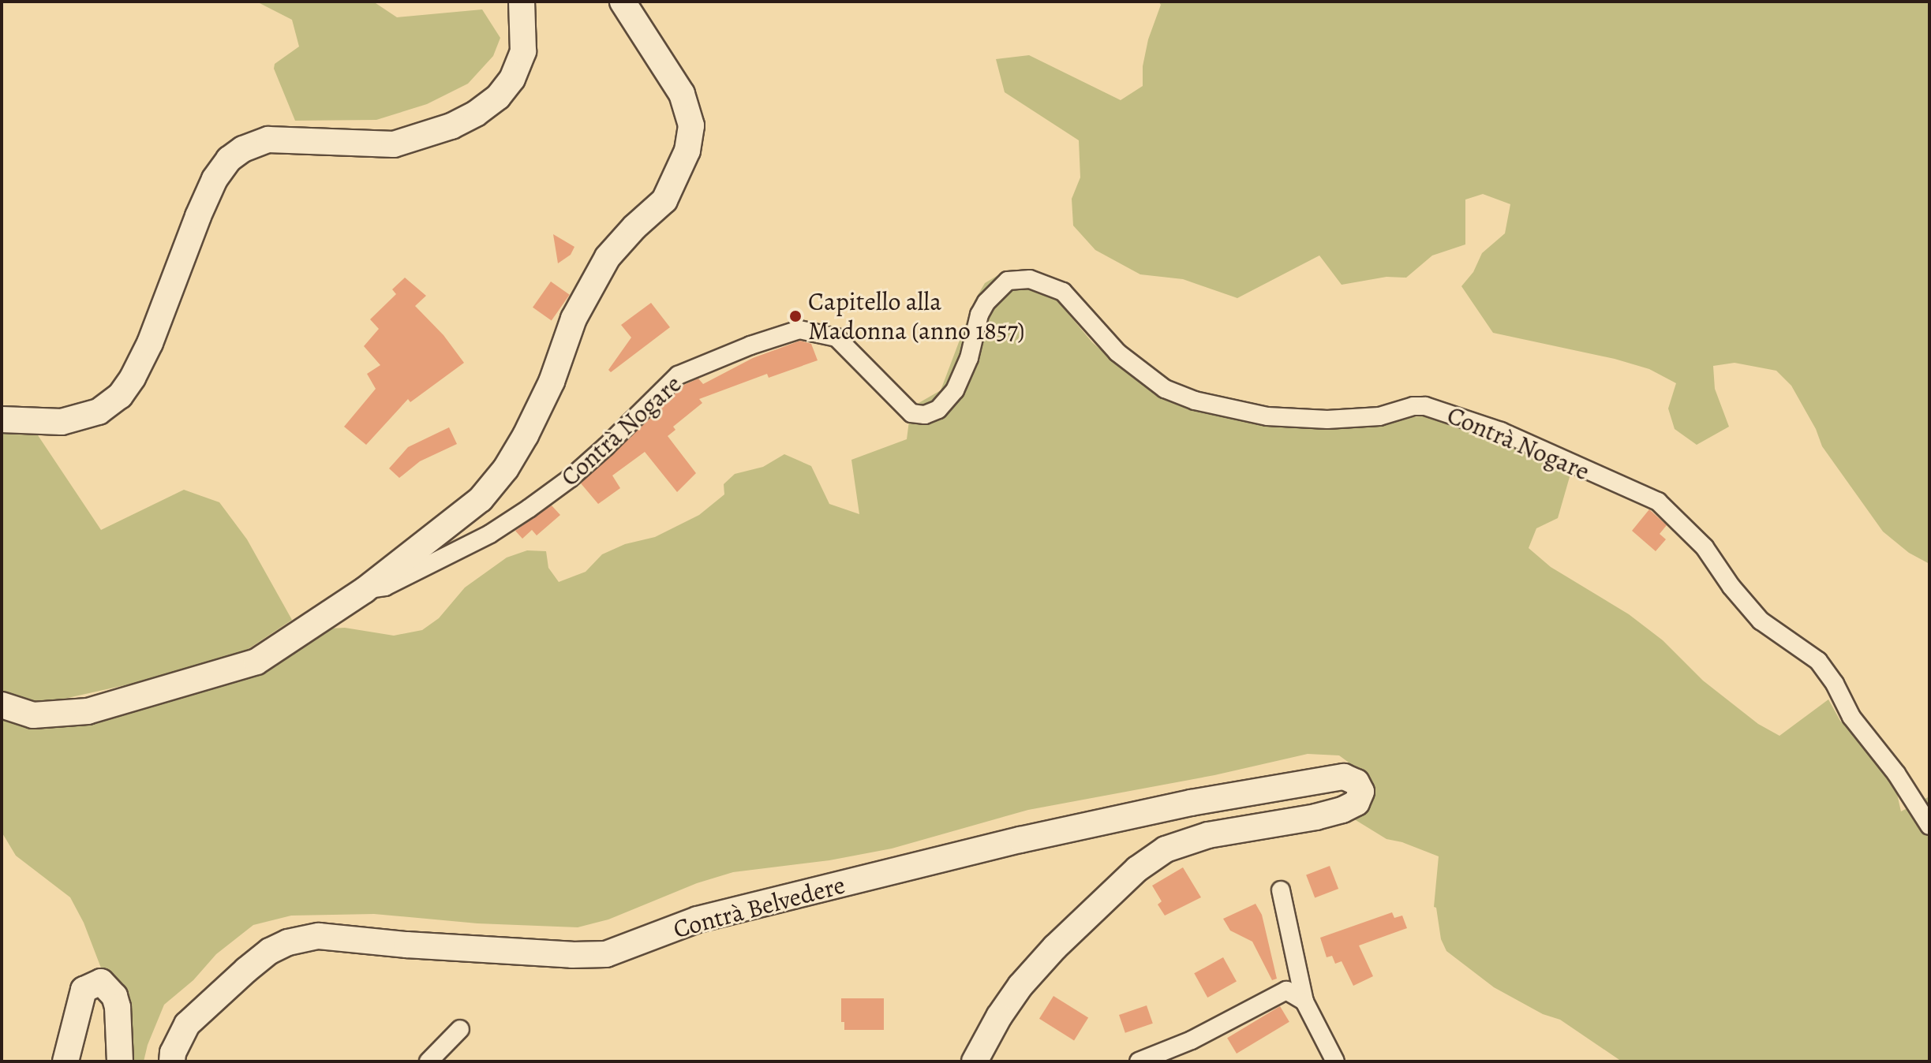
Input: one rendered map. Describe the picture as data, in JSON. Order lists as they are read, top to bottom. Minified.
{"streets":{"street":["Contrà Nogare","Contrà Belvedere"]},"places":["Capitello alla Madonna (anno 1857)"]}
